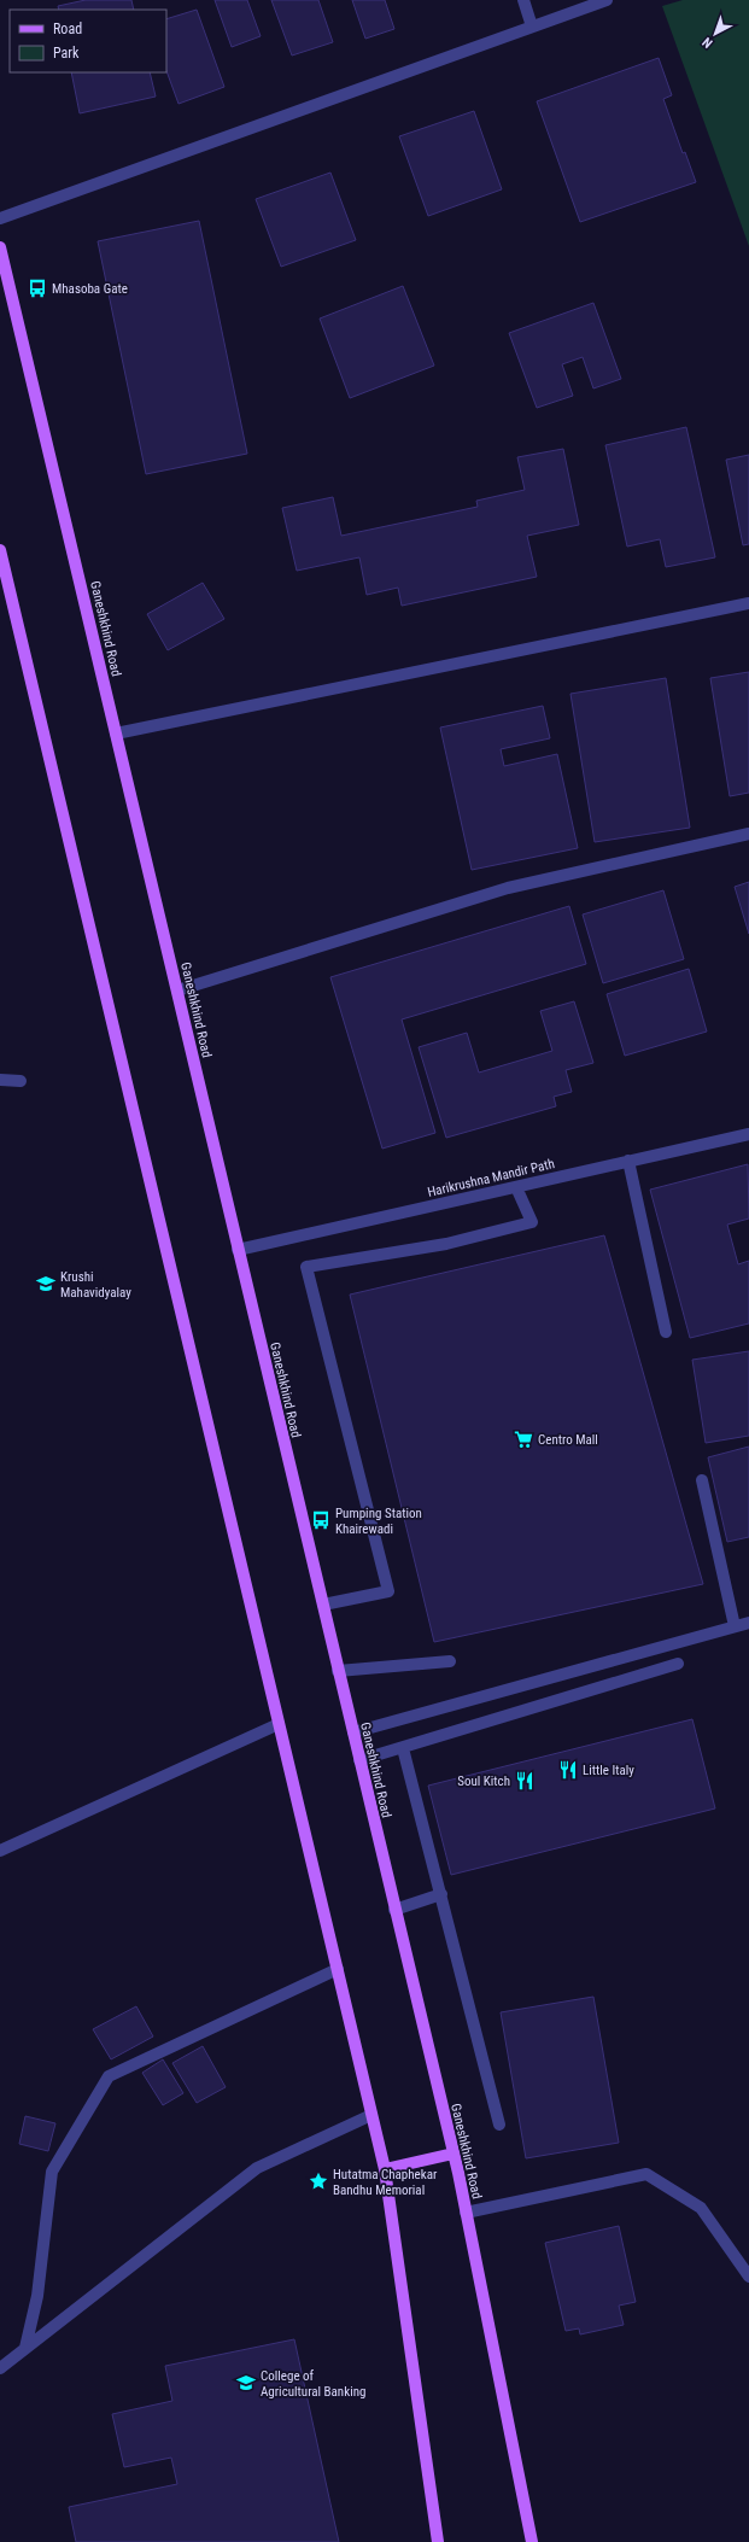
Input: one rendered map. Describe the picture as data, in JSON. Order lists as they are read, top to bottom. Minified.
{"streets":{"main road":["Ganeshkhind Road"],"street":["Harikrushna Mandir Path"]},"crossings":[["Ganeshkhind Road","Harikrushna Mandir Path"]],"places":{"bus stop":["Mhasoba Gate","Pumping Station Khairewadi"],"school or university":["Krushi Mahavidyalay","College of Agricultural Banking"],"supermarket":["Centro Mall"],"restaurant":["Little Italy","Soul Kitch"],"place":["Hutatma Chaphekar Bandhu Memorial"]},"legend":["Road","Park"],"north":"bottom left"}
